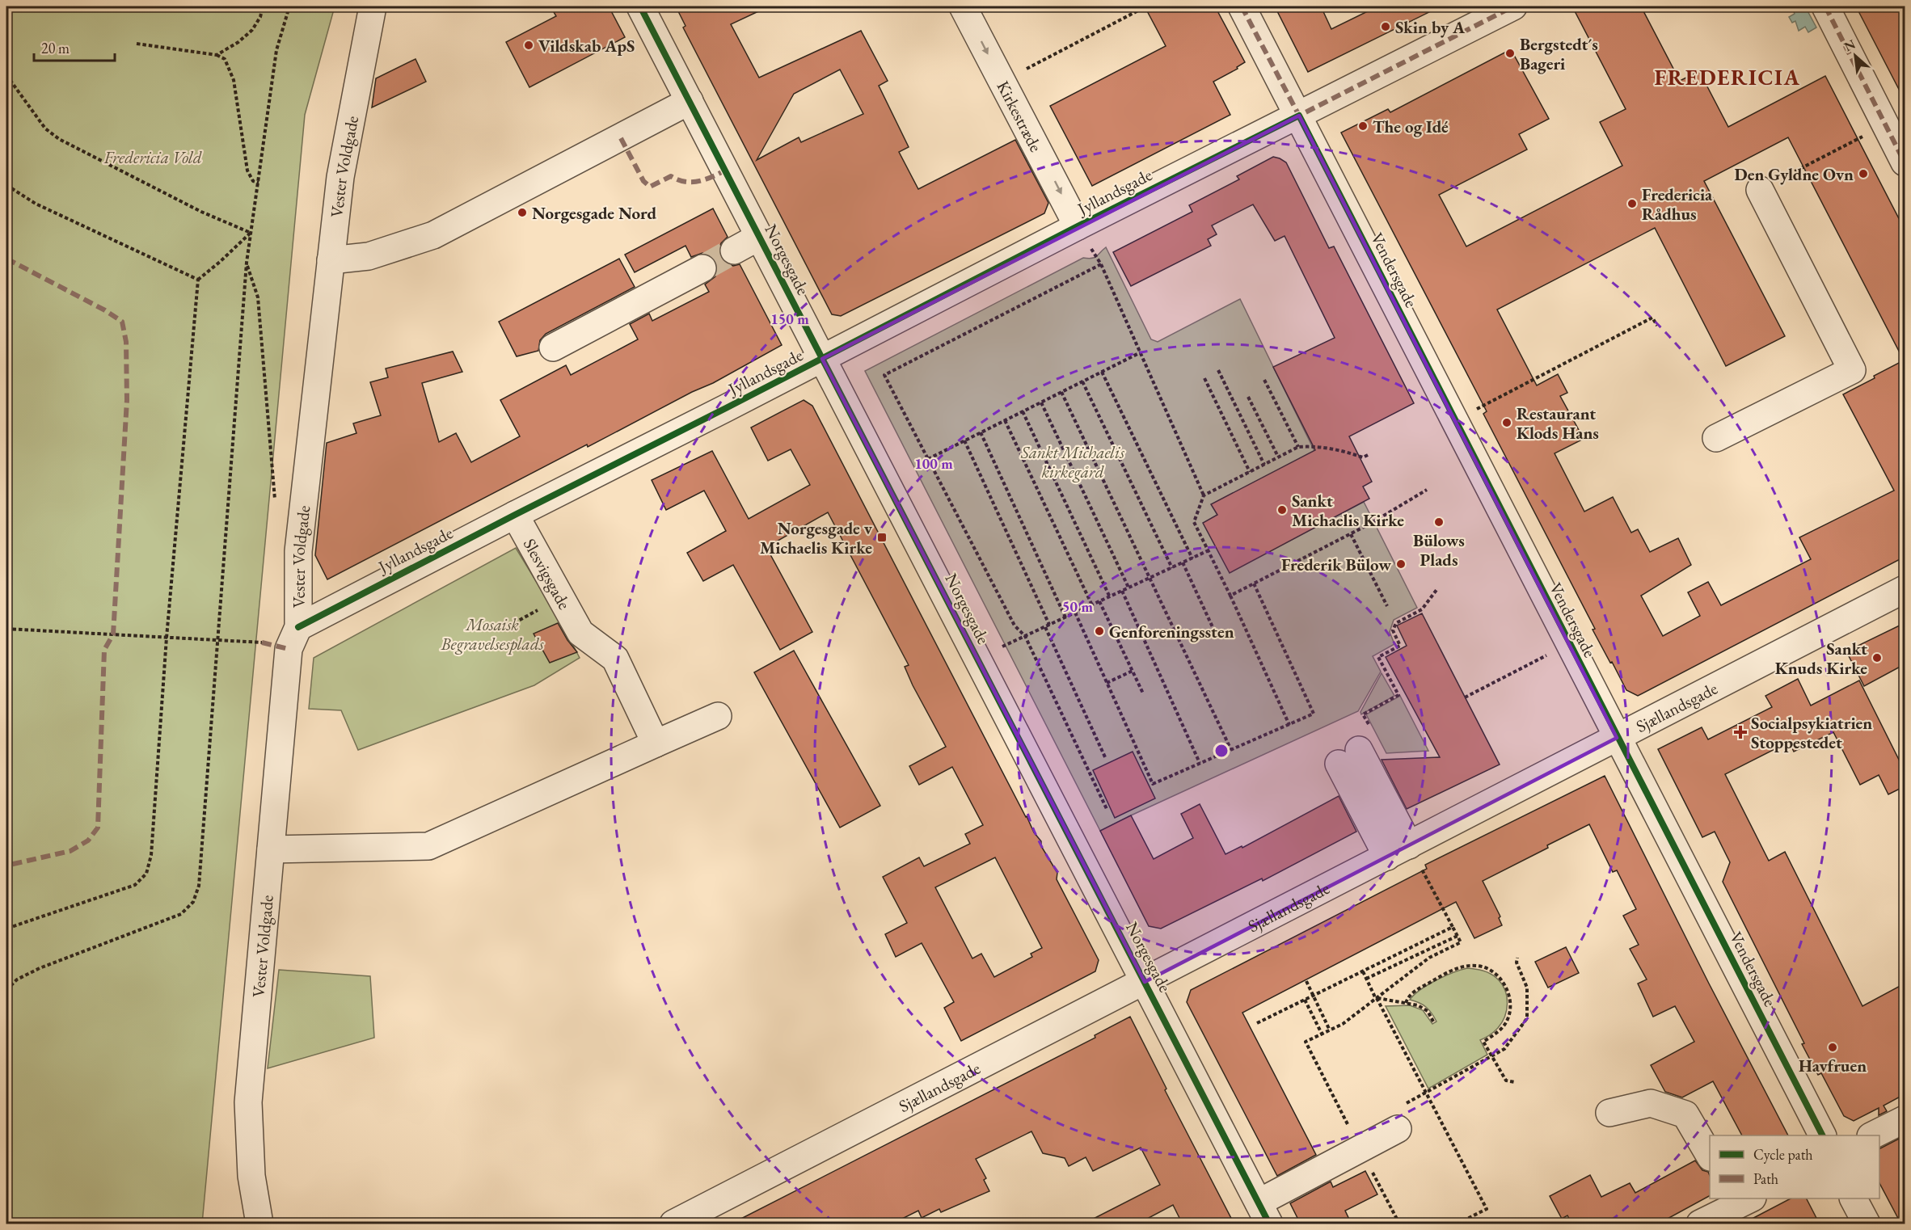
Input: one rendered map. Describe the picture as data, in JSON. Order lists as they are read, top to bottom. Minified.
{"streets":{"street":["Kirkestræde","Vester Voldgade","Jyllandsgade","Norgesgade","Vendersgade","Slesvigsgade","Sjællandsgade"]},"crossings":[["Kirkestræde","Jyllandsgade"],["Vester Voldgade","Jyllandsgade"],["Jyllandsgade","Norgesgade"],["Jyllandsgade","Vendersgade"],["Jyllandsgade","Slesvigsgade"],["Norgesgade","Sjællandsgade"],["Vendersgade","Sjællandsgade"]],"one_way":["Kirkestræde"],"districts":["FREDERICIA"],"parks":["Fredericia Vold","Sankt Michaelis kirkegård","Mosaisk Begravelsesplads"],"places":{"other":["Skin by A","Vildskab ApS","Bergstedt´s Bageri","The og Idé","Den Gyldne Ovn","Fredericia Rådhus","Norgesgade Nord","Restaurant Klods Hans","Sankt Michaelis Kirke","Bülows Plads","Frederik Bülow","Genforeningssten","Sankt Knuds Kirke","Havfruen"],"transit":["Norgesgade v Michaelis Kirke"],"health":["Socialpsykiatrien Stoppestedet"]},"legend":["Cycle path","Path"],"scale_bar":"20 m","north":"top left","rings":["150 m","100 m","50 m"]}
